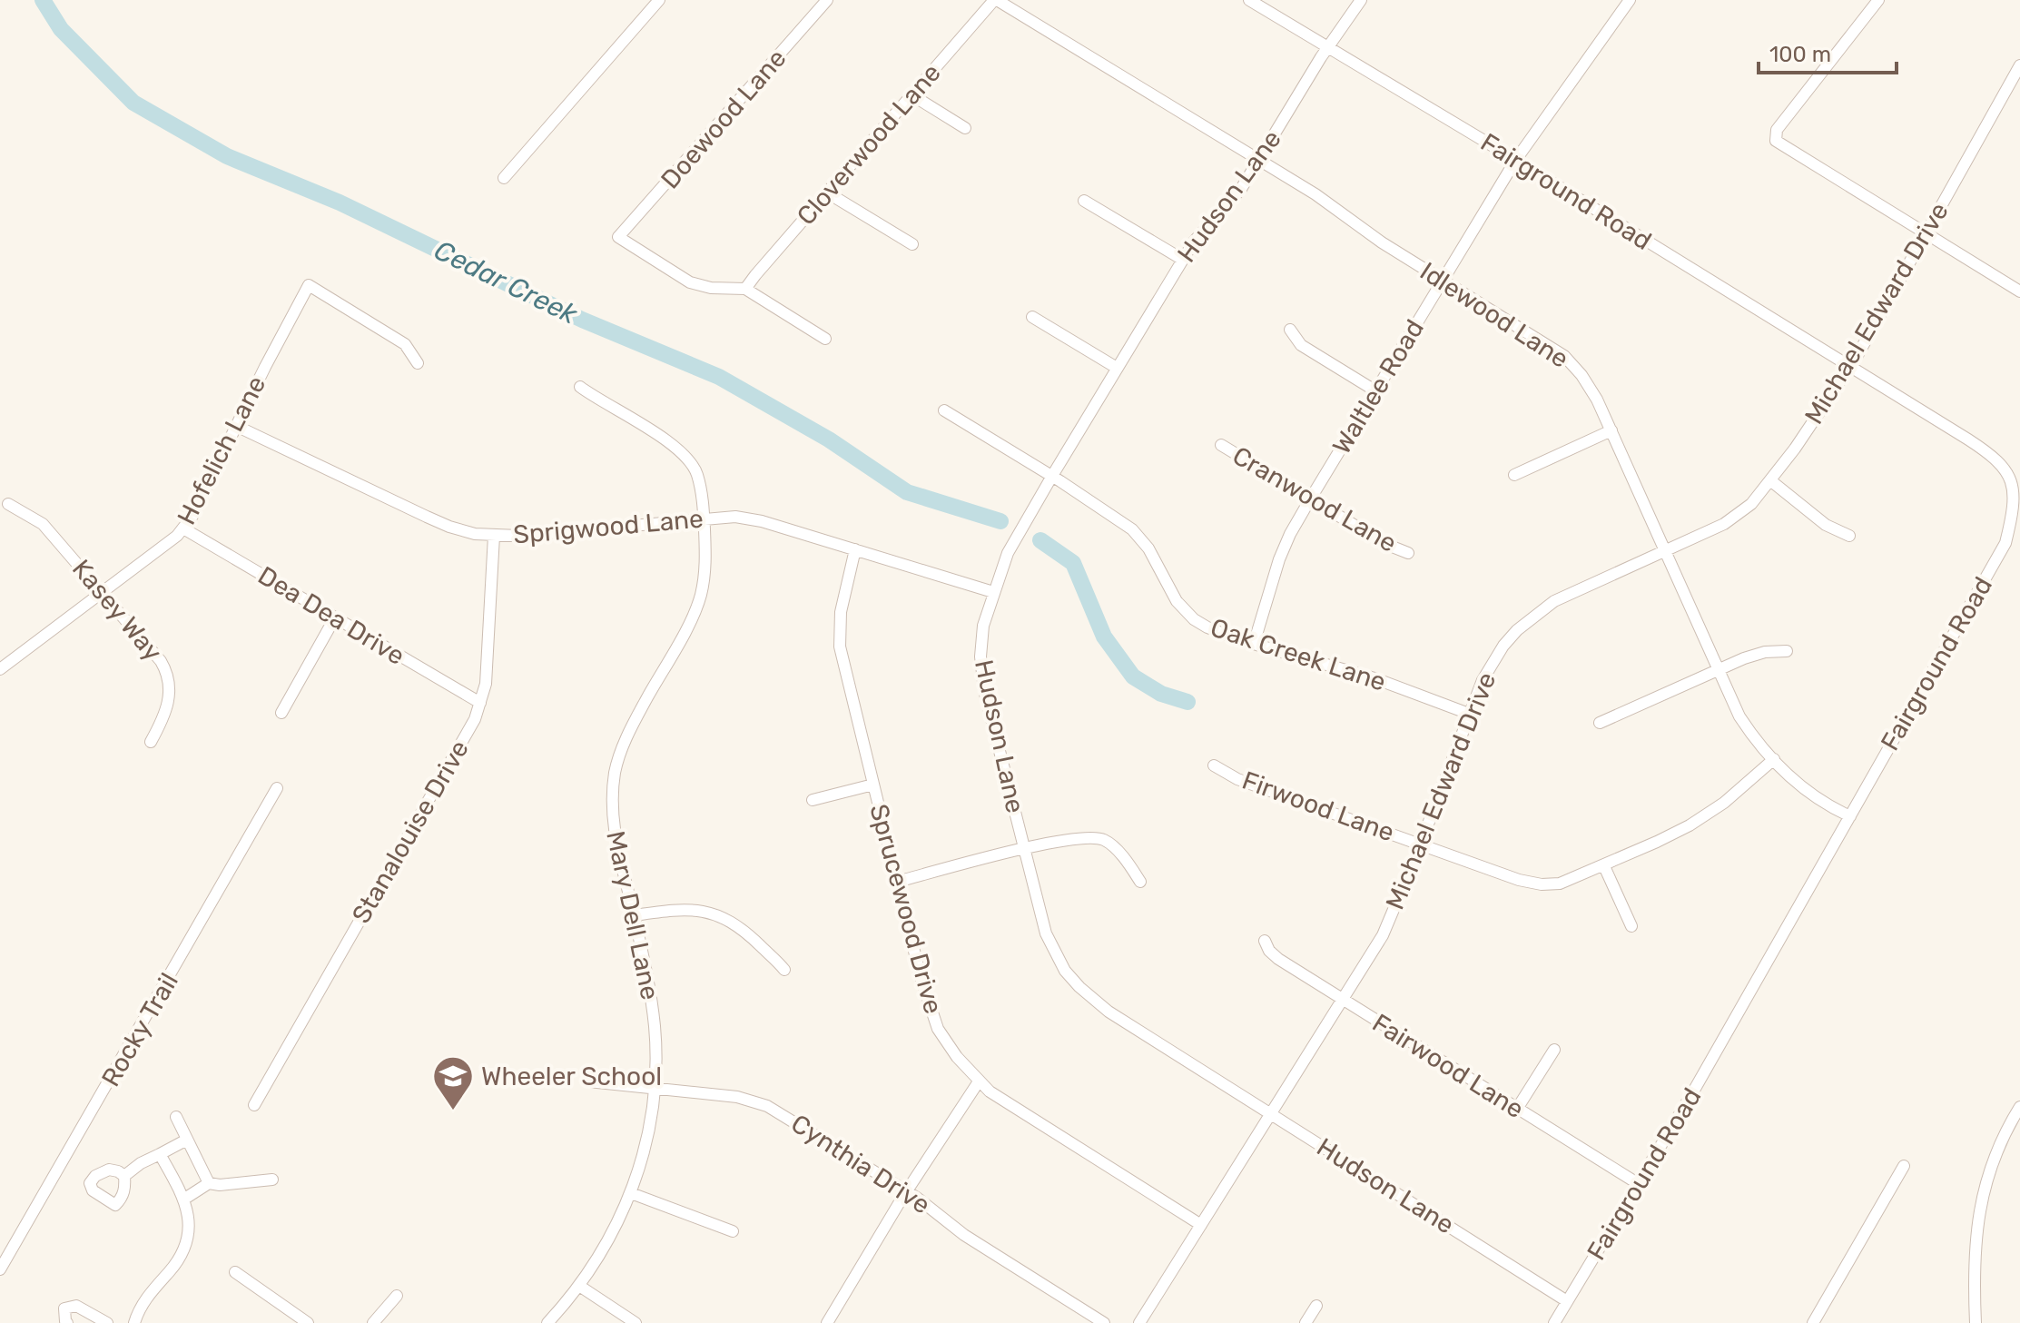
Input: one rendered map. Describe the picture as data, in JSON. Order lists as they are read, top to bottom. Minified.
{"streets":{"street":["Doewood Lane","Cloverwood Lane","Fairground Road","Hudson Lane","Michael Edward Drive","Idlewood Lane","Waltlee Road","Hofelich Lane","Cranwood Lane","Sprigwood Lane","Kasey Way","Dea Dea Drive","Oak Creek Lane","Firwood Lane","Stanalouise Drive","Sprucewood Drive","Mary Dell Lane","Rocky Trail","Fairwood Lane","Cynthia Drive"]},"crossings":[["Doewood Lane","Cloverwood Lane"],["Cloverwood Lane","Idlewood Lane"],["Fairground Road","Hudson Lane"],["Fairground Road","Michael Edward Drive"],["Fairground Road","Idlewood Lane"],["Fairground Road","Waltlee Road"],["Fairground Road","Fairwood Lane"],["Hudson Lane","Michael Edward Drive"],["Hudson Lane","Idlewood Lane"],["Hudson Lane","Sprigwood Lane"],["Hudson Lane","Oak Creek Lane"],["Michael Edward Drive","Idlewood Lane"],["Michael Edward Drive","Oak Creek Lane"],["Michael Edward Drive","Firwood Lane"],["Michael Edward Drive","Sprucewood Drive"],["Michael Edward Drive","Fairwood Lane"],["Idlewood Lane","Waltlee Road"],["Idlewood Lane","Firwood Lane"],["Waltlee Road","Cranwood Lane"],["Waltlee Road","Oak Creek Lane"],["Hofelich Lane","Sprigwood Lane"],["Hofelich Lane","Kasey Way"],["Hofelich Lane","Dea Dea Drive"],["Sprigwood Lane","Stanalouise Drive"],["Sprigwood Lane","Sprucewood Drive"],["Sprigwood Lane","Mary Dell Lane"],["Dea Dea Drive","Stanalouise Drive"],["Mary Dell Lane","Cynthia Drive"]],"water":["Cedar Creek"],"places":{"school or university":["Wheeler School"]},"scale_bar":"100 m"}
